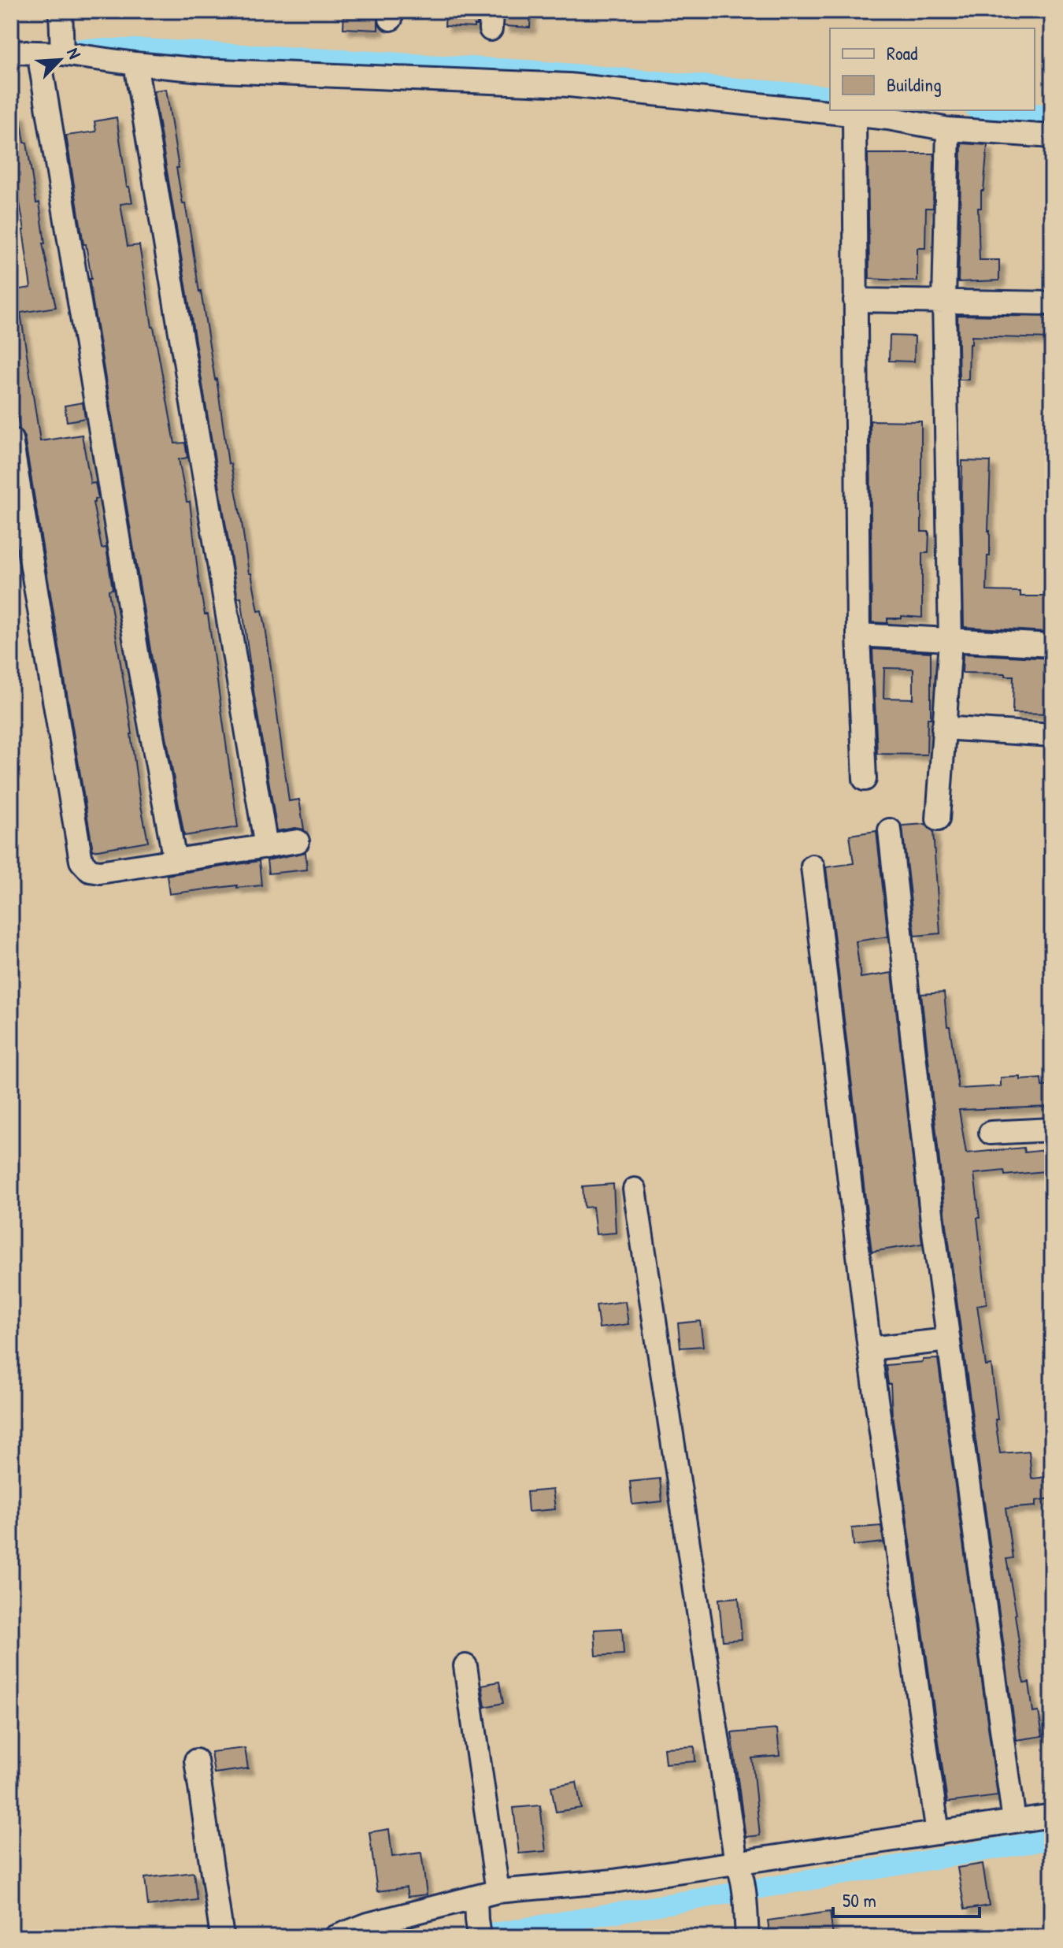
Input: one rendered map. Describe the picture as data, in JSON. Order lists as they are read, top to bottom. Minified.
{"legend":["Road","Building"],"scale_bar":"50 m","north":"top right"}
